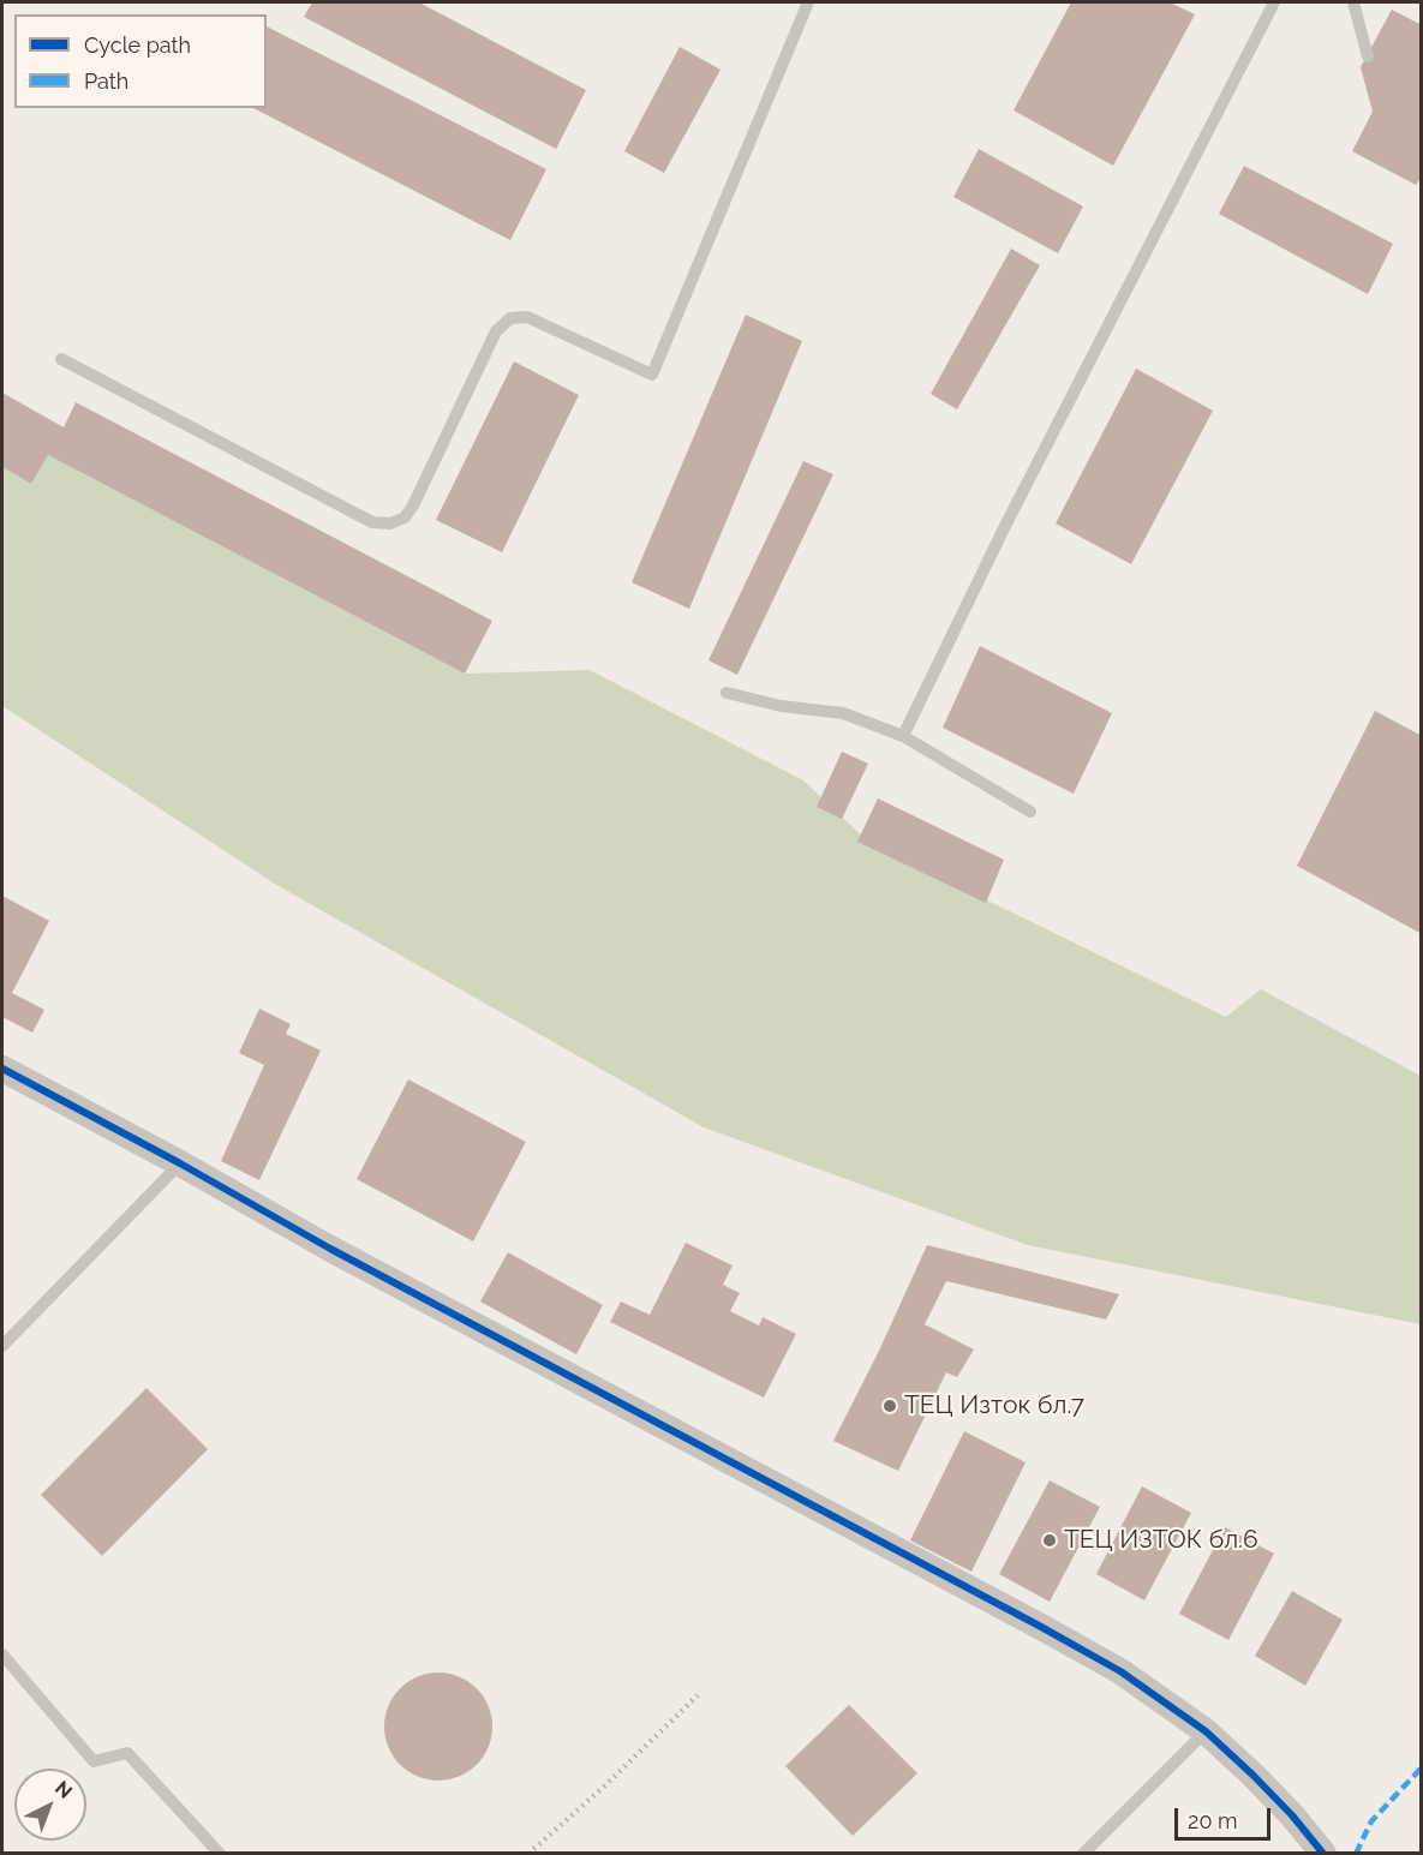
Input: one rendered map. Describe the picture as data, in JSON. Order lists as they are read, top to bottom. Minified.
{"places":["ТЕЦ Изток бл.7","ТЕЦ ИЗТОК бл.6"],"legend":["Cycle path","Path"],"scale_bar":"20 m","north":"top right"}
